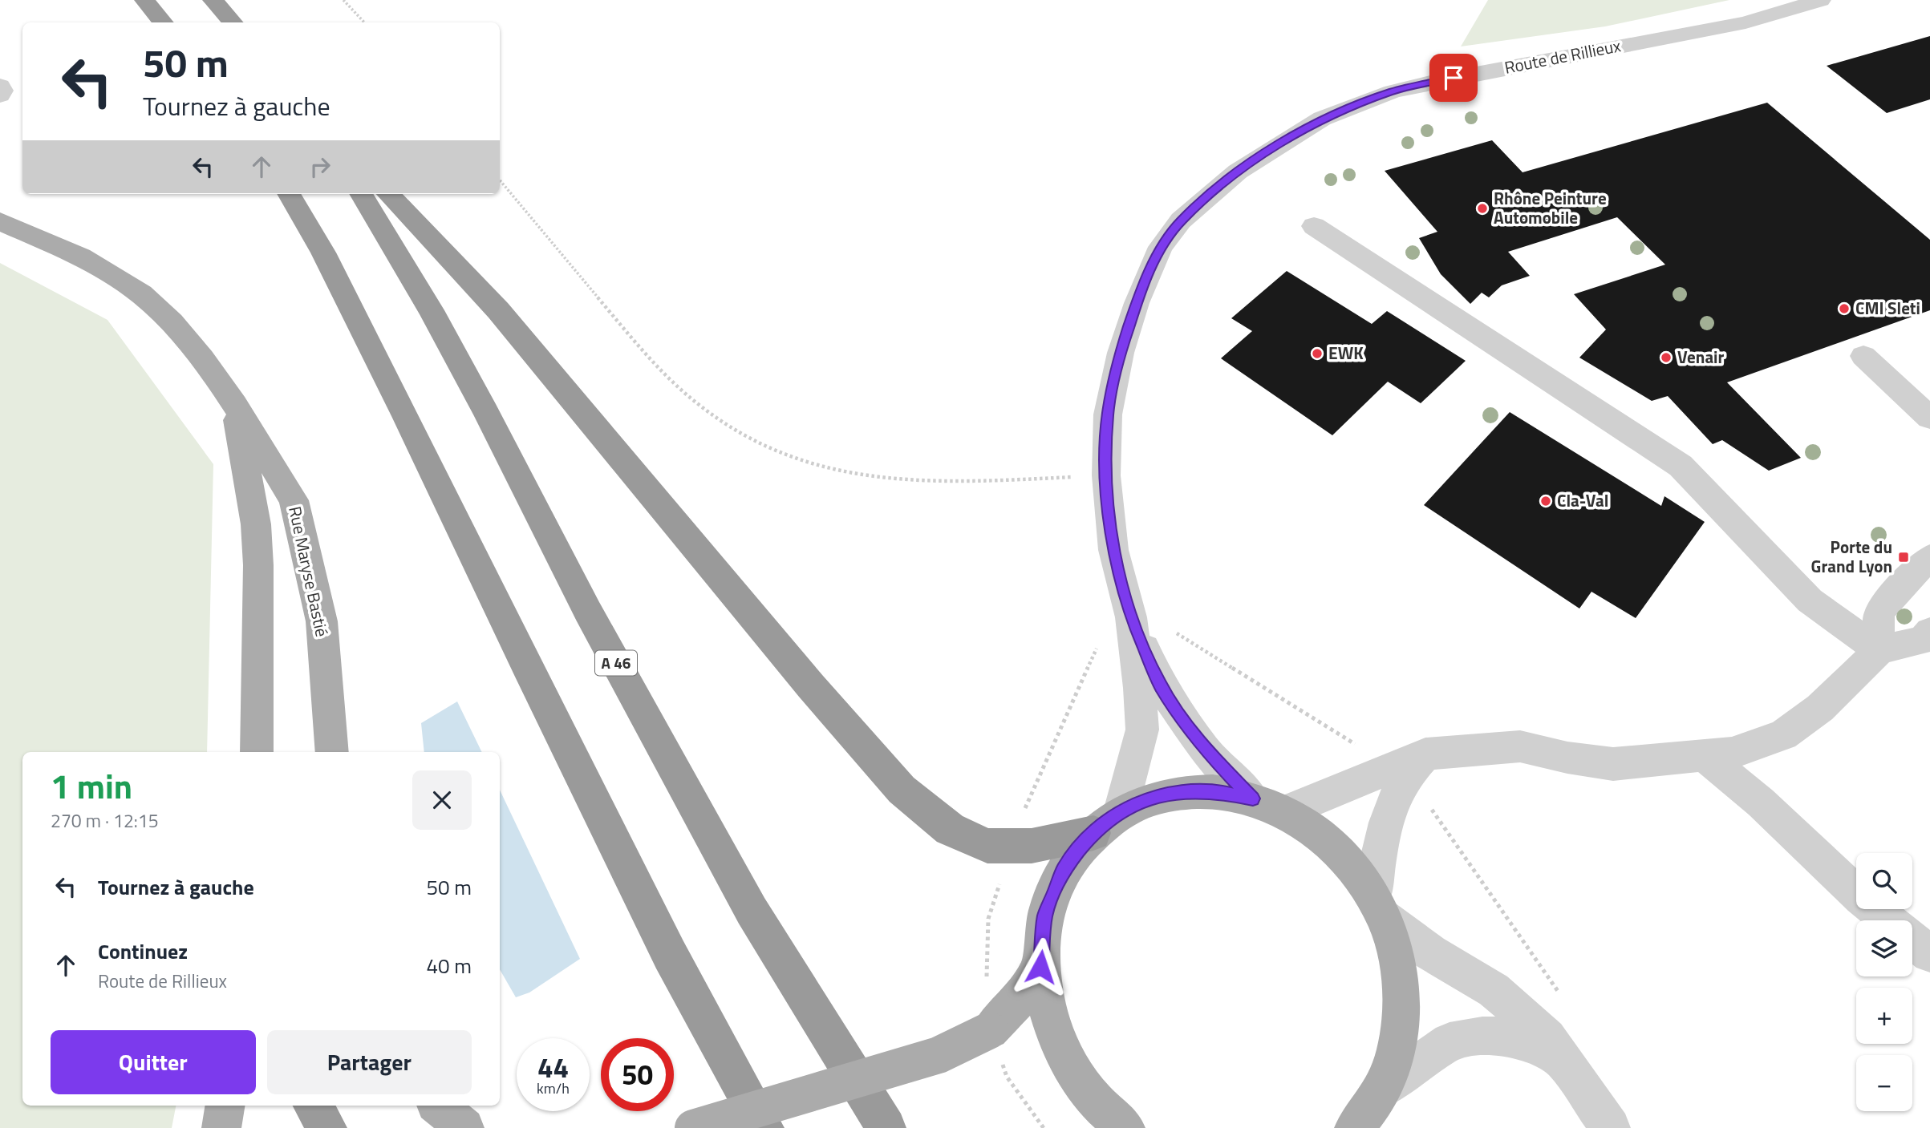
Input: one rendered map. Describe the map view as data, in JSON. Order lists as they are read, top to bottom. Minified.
{"streets":{"highway":["A 46"],"main road":["Rue Maryse Bastié"],"street":["Route de Rillieux"]},"places":{"other":["Rhône Peinture Automobile","CMI Sleti","EWK","Venair","Cla-Val"],"transit":["Porte du Grand Lyon"]},"page":{"turn":["50 m","Tournez à gauche"],"heading":["1 min","270 m · 12:15"],"list":[{"name":"Tournez à gauche","value":"50 m"},{"name":"Continuez","note":"Route de Rillieux","value":"40 m"}],"map_buttons":["+","−"],"buttons":["Quitter","Partager"],"speed":"44 km/h","limit":"50"}}
